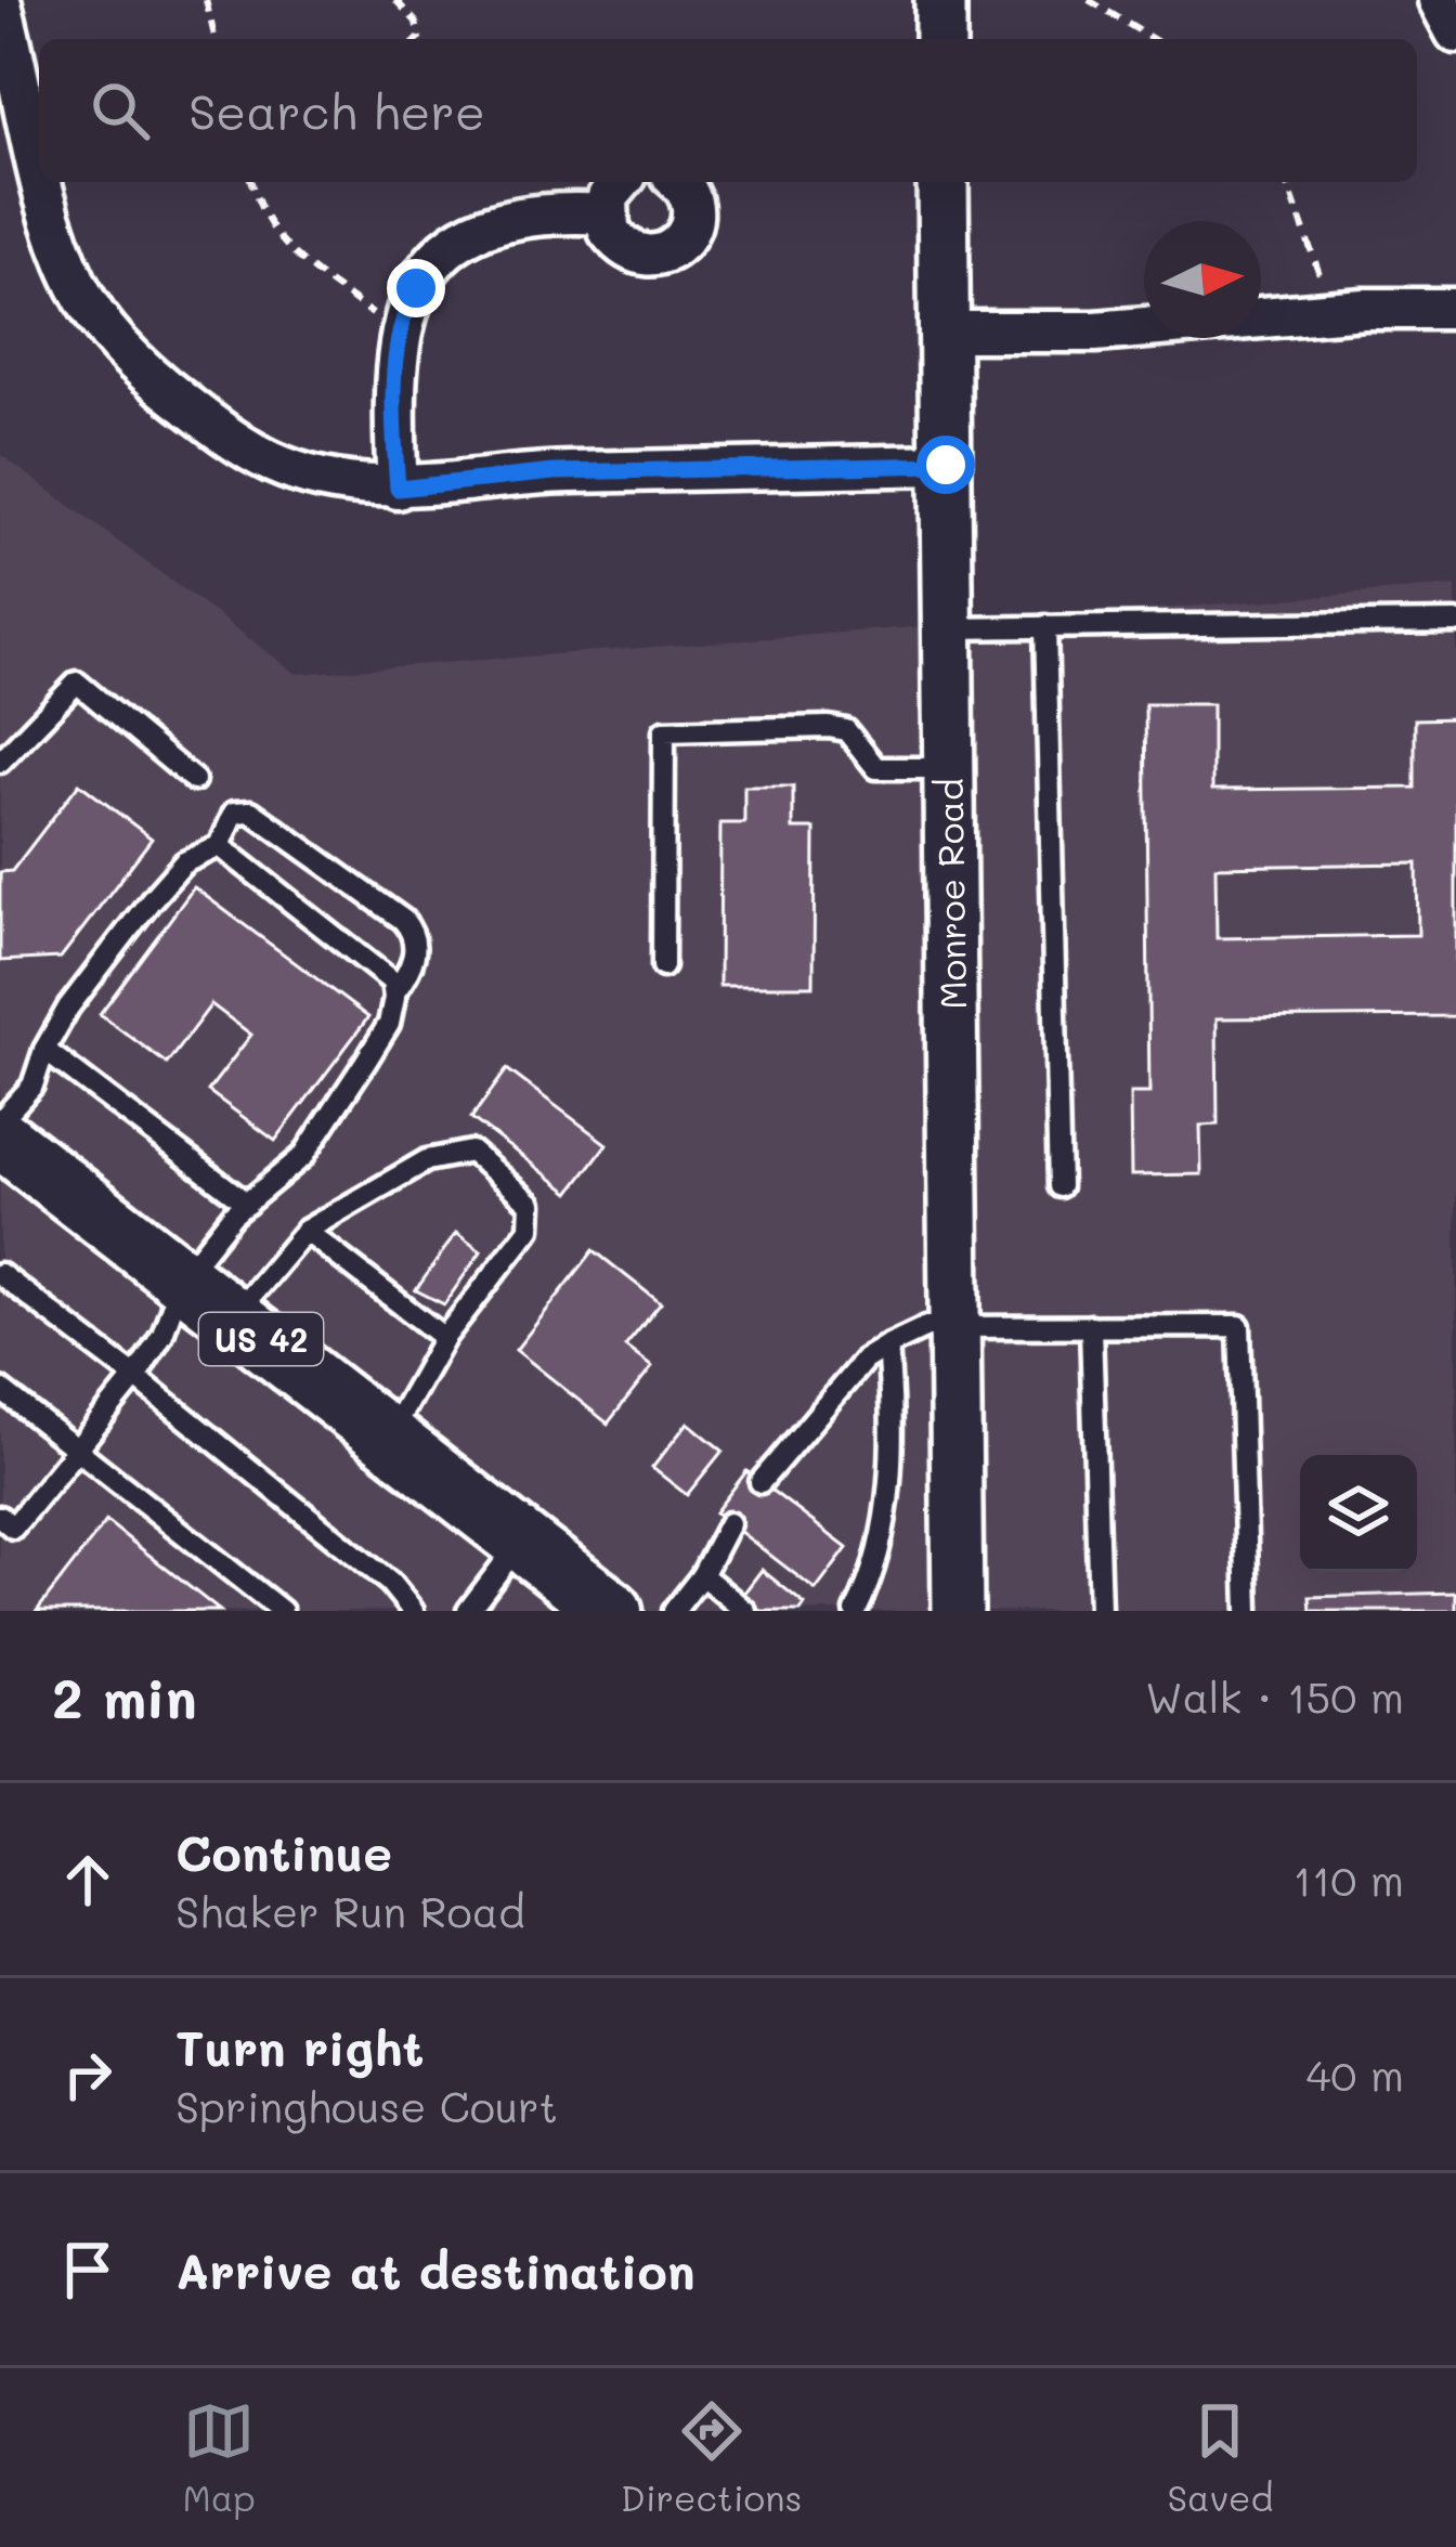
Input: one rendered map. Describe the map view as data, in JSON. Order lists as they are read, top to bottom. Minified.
{"streets":{"main road":["US 42"],"street":["Monroe Road"]},"north":"right","page":{"search":"Search here","heading":["2 min","Walk · 150 m"],"list":[["Continue","Shaker Run Road","110 m"],["Turn right","Springhouse Court","40 m"],"Arrive at destination"],"nav":["Map","Directions","Saved"]}}
